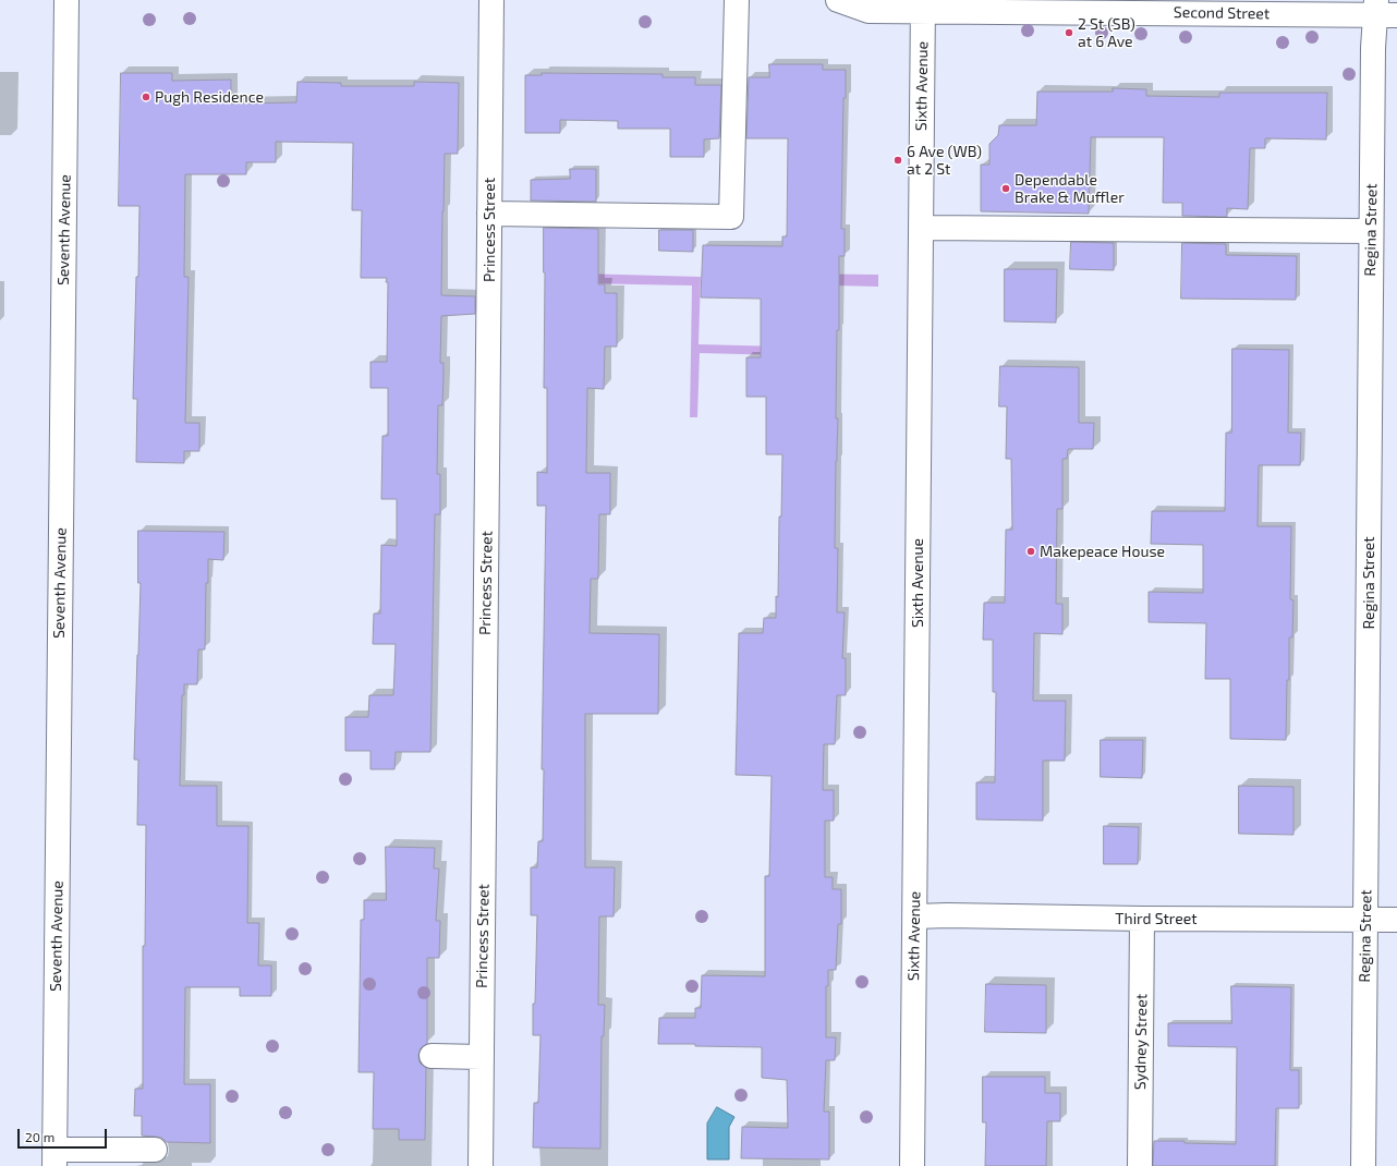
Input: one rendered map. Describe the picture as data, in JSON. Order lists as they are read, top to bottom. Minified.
{"streets":{"street":["Second Street","Sixth Avenue","Seventh Avenue","Princess Street","Regina Street","Third Street","Sydney Street"]},"crossings":[["Second Street","Sixth Avenue"],["Second Street","Regina Street"],["Sixth Avenue","Third Street"],["Regina Street","Third Street"],["Third Street","Sydney Street"]],"places":["2 St (SB) at 6 Ave","Pugh Residence","6 Ave (WB) at 2 St","Dependable Brake & Muffler","Makepeace House"],"scale_bar":"20 m"}
